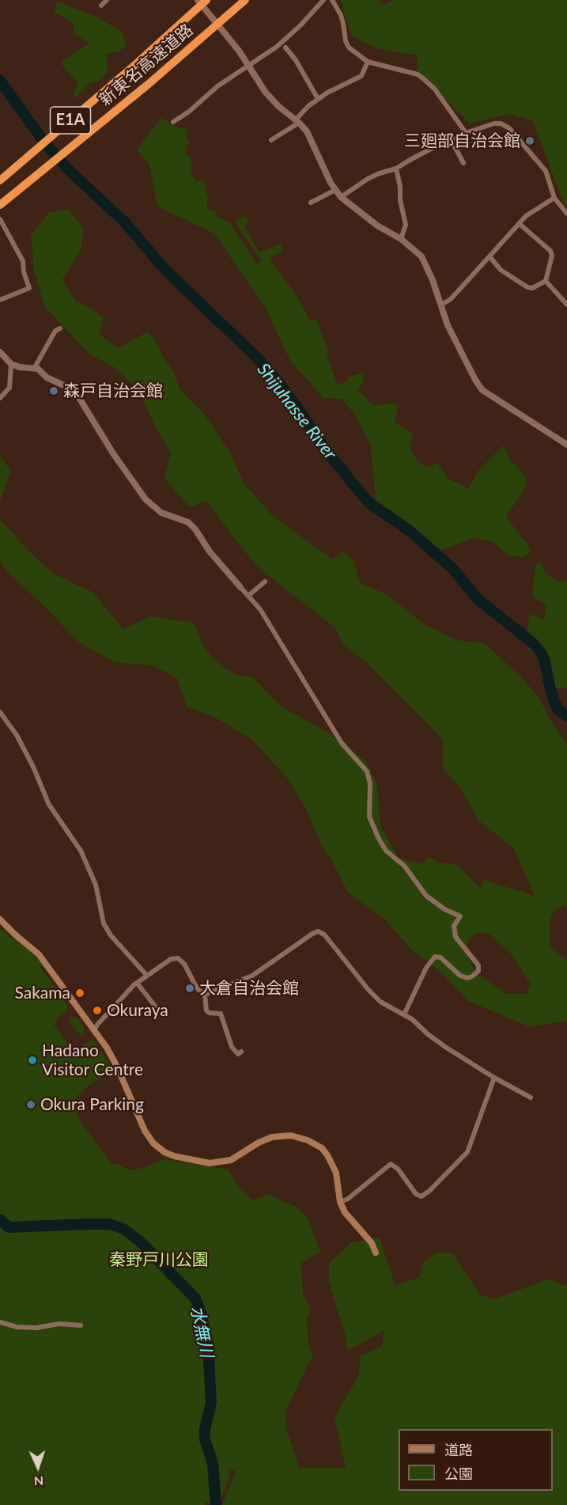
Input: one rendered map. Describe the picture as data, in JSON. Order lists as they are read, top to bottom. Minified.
{"streets":{"highway":["新東名高速道路","E1A"]},"water":["Shijuhasse River","水無川"],"parks":["秦野戸川公園"],"places":["三廻部自治会館","森戸自治会館","大倉自治会館","Sakama","Okuraya","Hadano Visitor Centre","Okura Parking"],"legend":["道路","公園"],"north":"bottom"}
